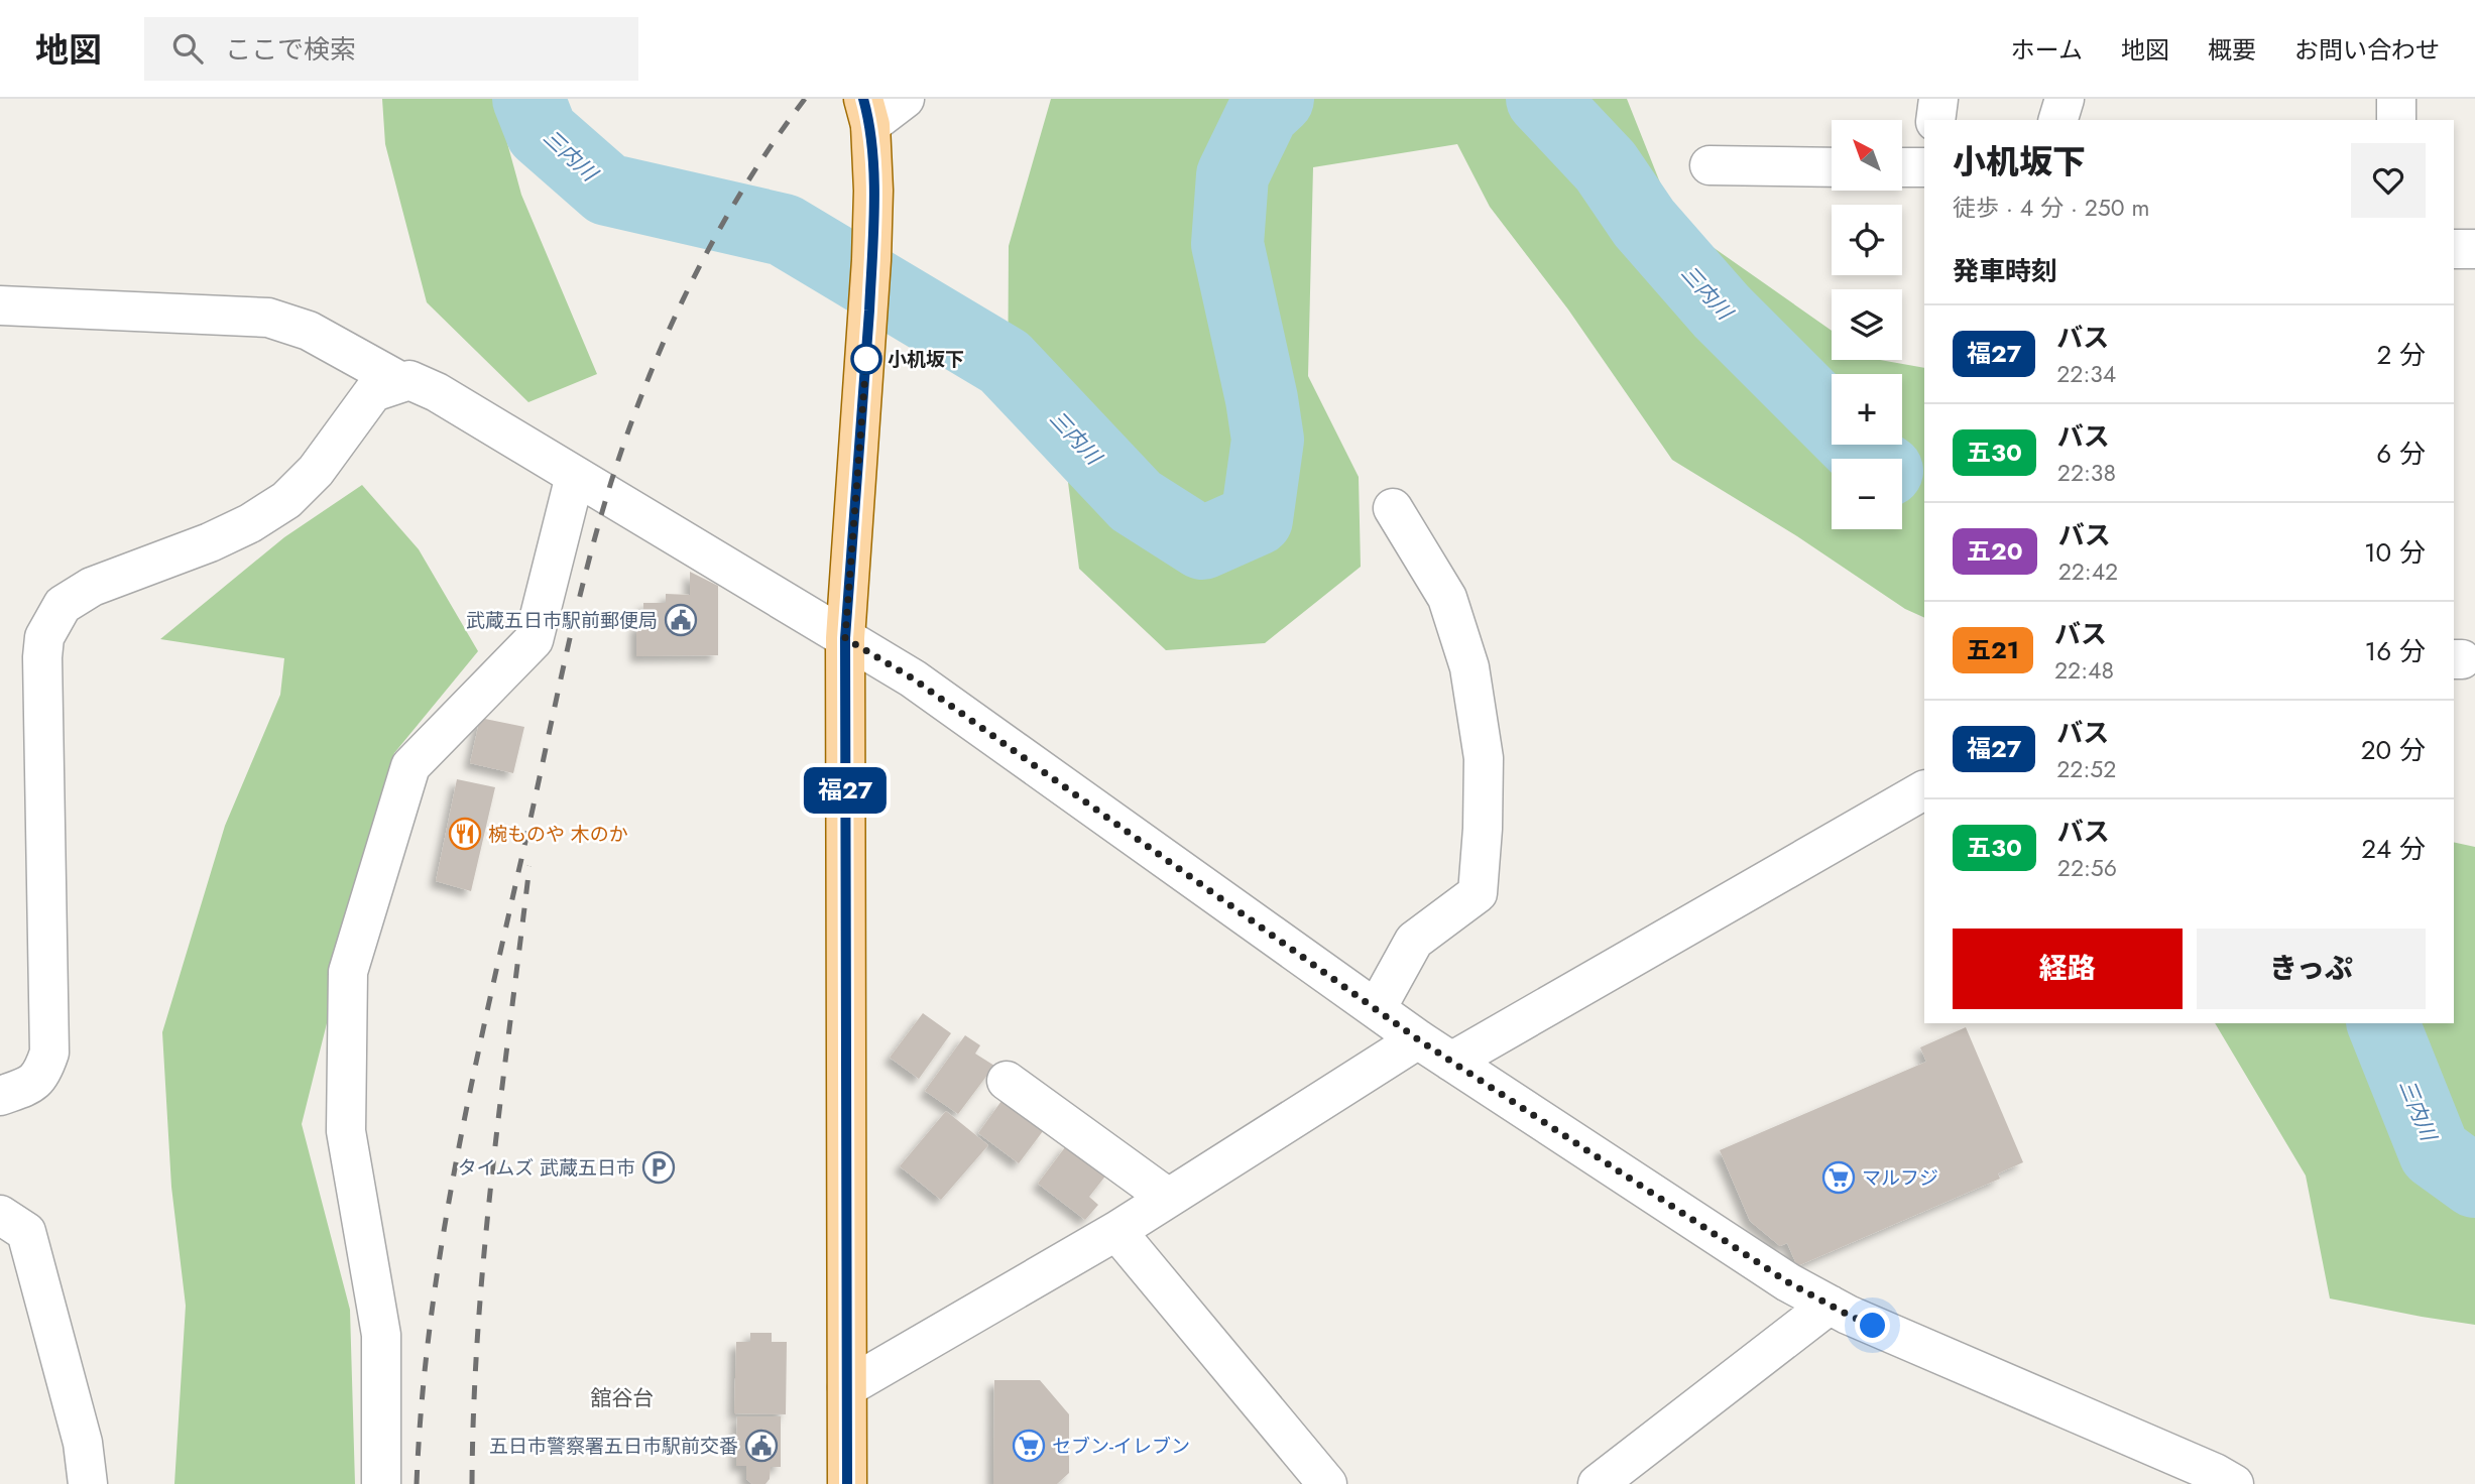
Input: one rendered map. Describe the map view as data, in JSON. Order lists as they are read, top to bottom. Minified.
{"districts":["舘谷台"],"water":["三内川"],"places":{"other":["小机坂下"],"public building":["武蔵五日市駅前郵便局","五日市警察署五日市駅前交番"],"restaurant":["椀ものや 木のか"],"parking":["タイムズ 武蔵五日市"],"supermarket":["マルフジ","セブン-イレブン"]},"lines":["bus line 福27"],"north":"top left","page":{"header":"地図","search":"ここで検索","nav":["ホーム","地図","概要","お問い合わせ"],"on_map":"福27","map_buttons":["+","−"],"heading":[["小机坂下","徒歩 · 4 分 · 250 m"],"発車時刻"],"list":[{"mark":"福27","name":"バス","note":"22:34","value":"2 分"},{"mark":"五30","name":"バス","note":"22:38","value":"6 分"},{"mark":"五20","name":"バス","note":"22:42","value":"10 分"},{"mark":"五21","name":"バス","note":"22:48","value":"16 分"},{"mark":"福27","name":"バス","note":"22:52","value":"20 分"},{"mark":"五30","name":"バス","note":"22:56","value":"24 分"}],"buttons":["経路","きっぷ"]}}
